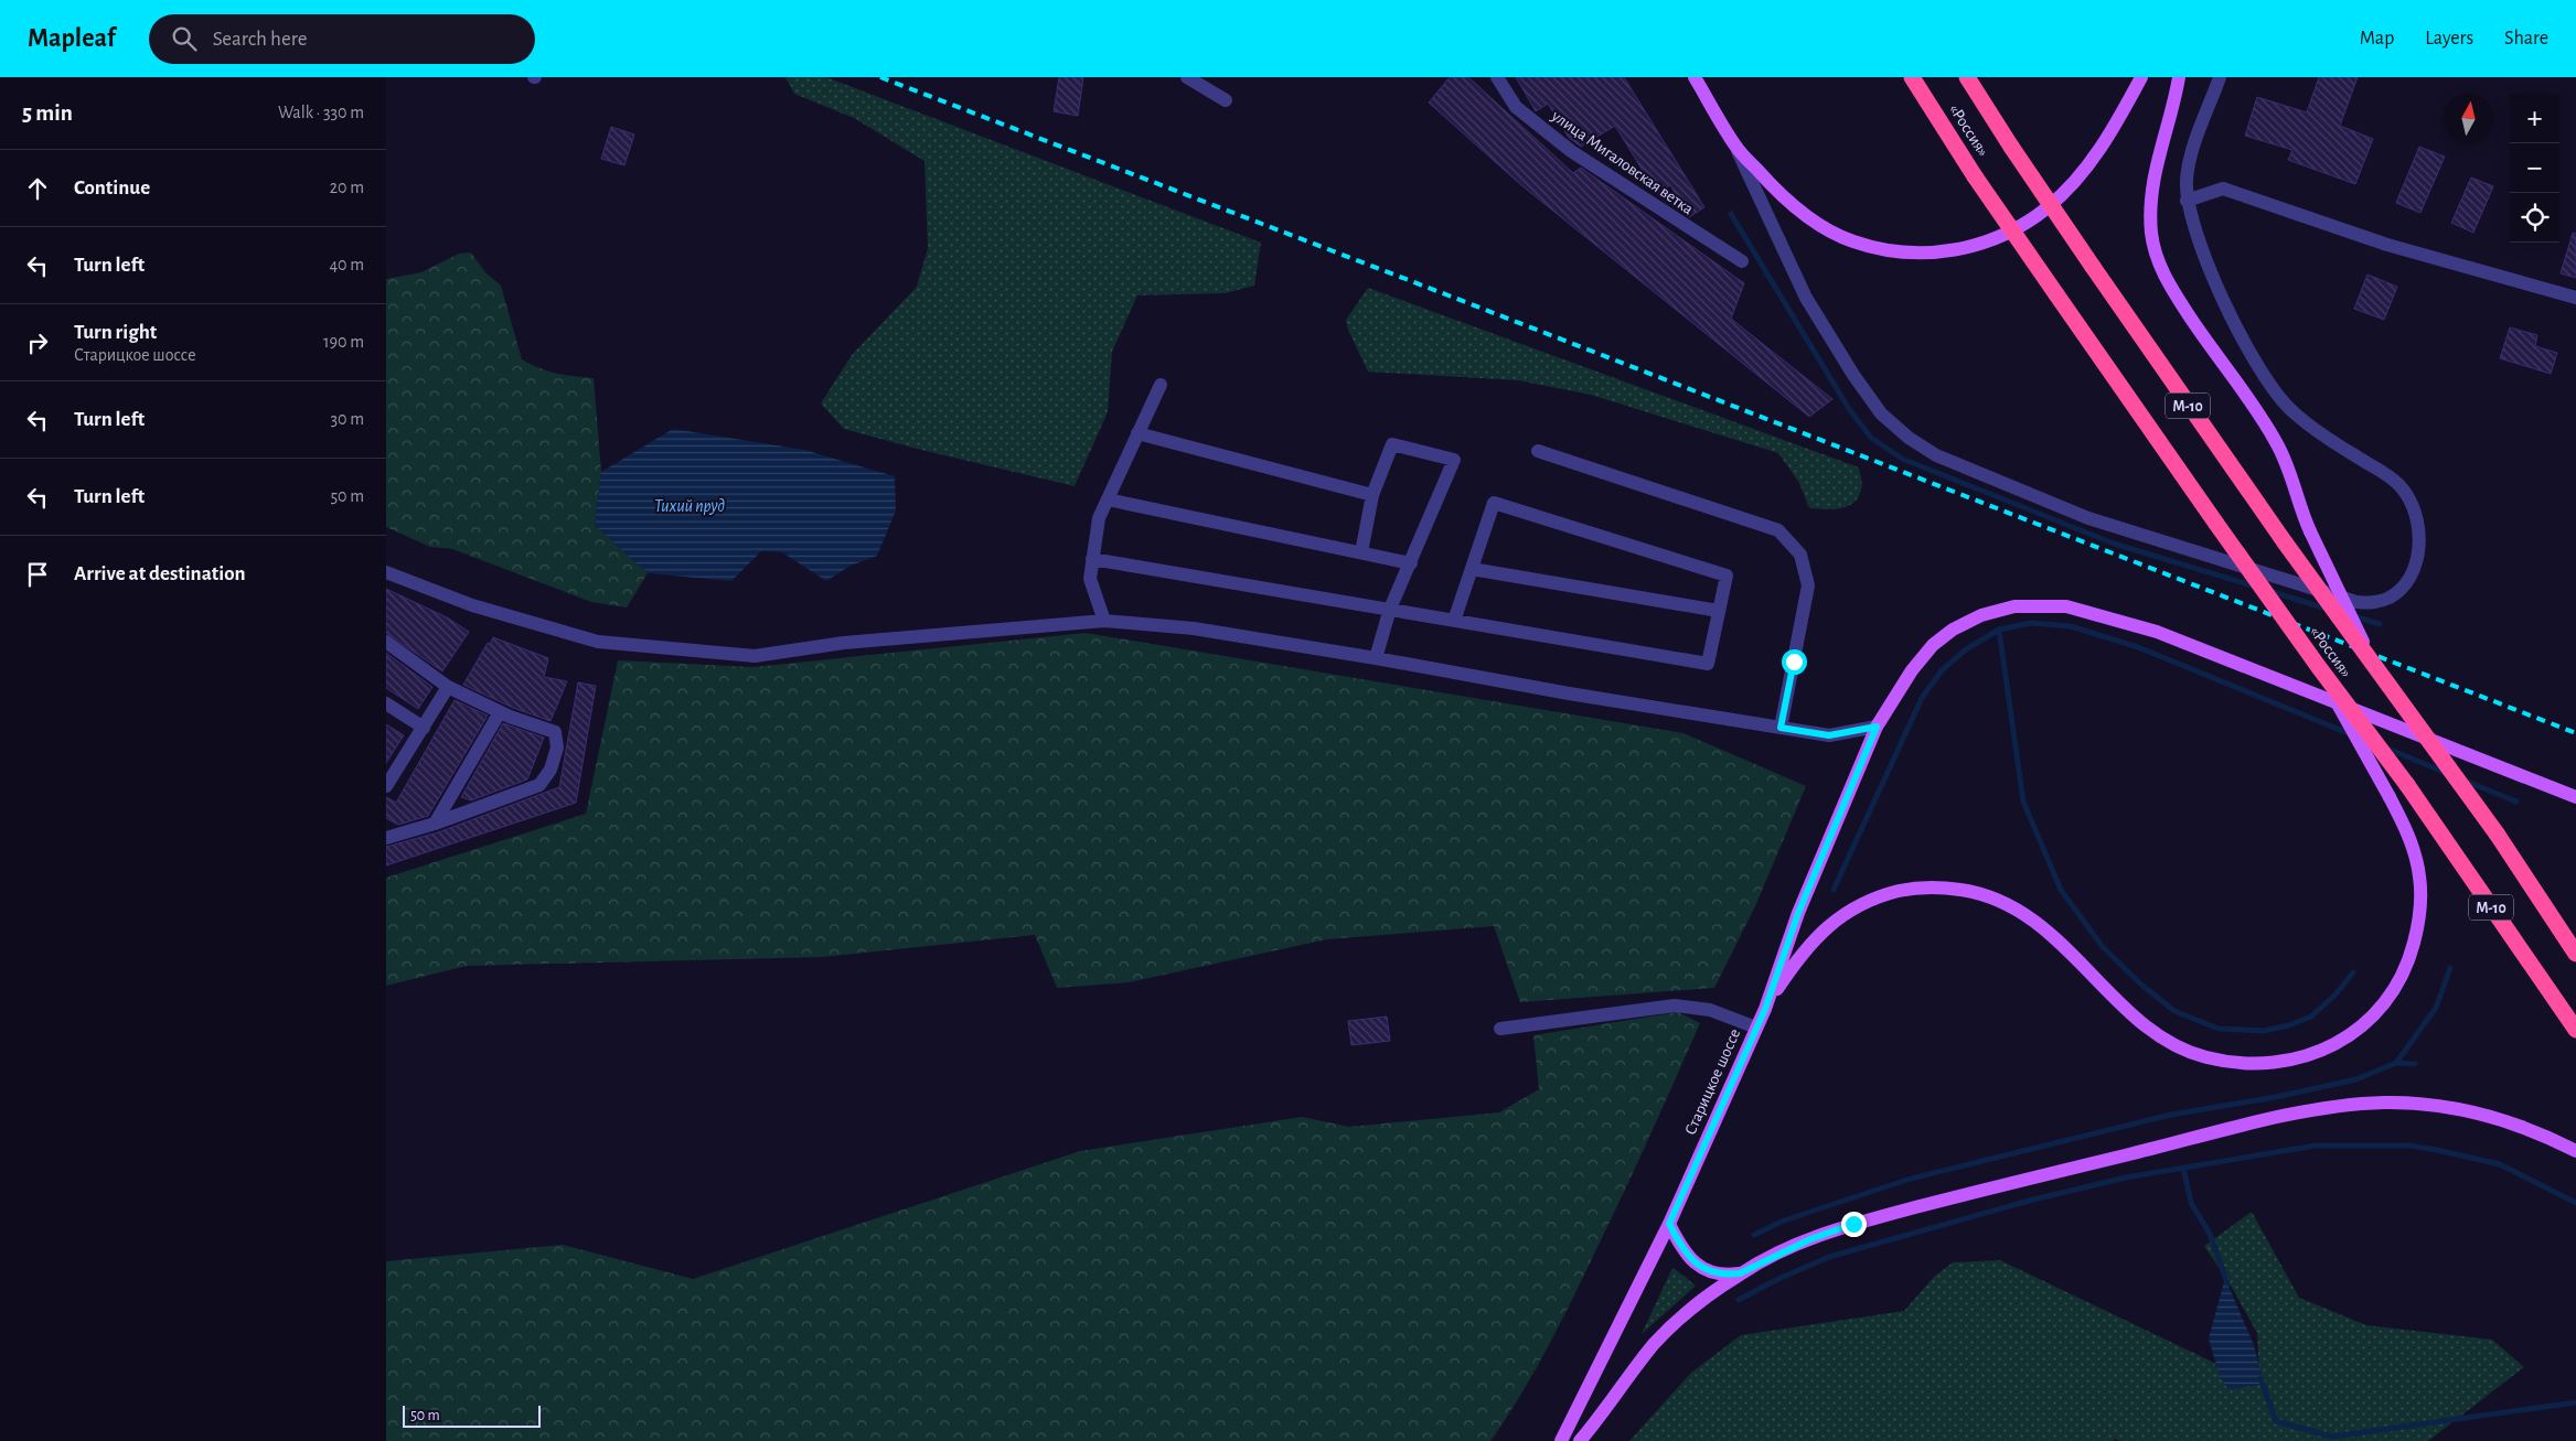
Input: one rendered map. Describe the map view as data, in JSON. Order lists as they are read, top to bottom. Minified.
{"streets":{"highway":["«Россия»","М-10"],"main road":["Старицкое шоссе"],"street":["улица Мигаловская ветка"]},"water":["Тихий пруд"],"scale_bar":"50 m","north":"top","page":{"header":"Mapleaf","search":"Search here","nav":["Map","Layers","Share"],"heading":["5 min","Walk · 330 m"],"map_buttons":["+","−"],"list":[["Continue","20 m"],["Turn left","40 m"],["Turn right","Старицкое шоссе","190 m"],["Turn left","30 m"],["Turn left","50 m"],"Arrive at destination"],"scale":"50 m"}}
